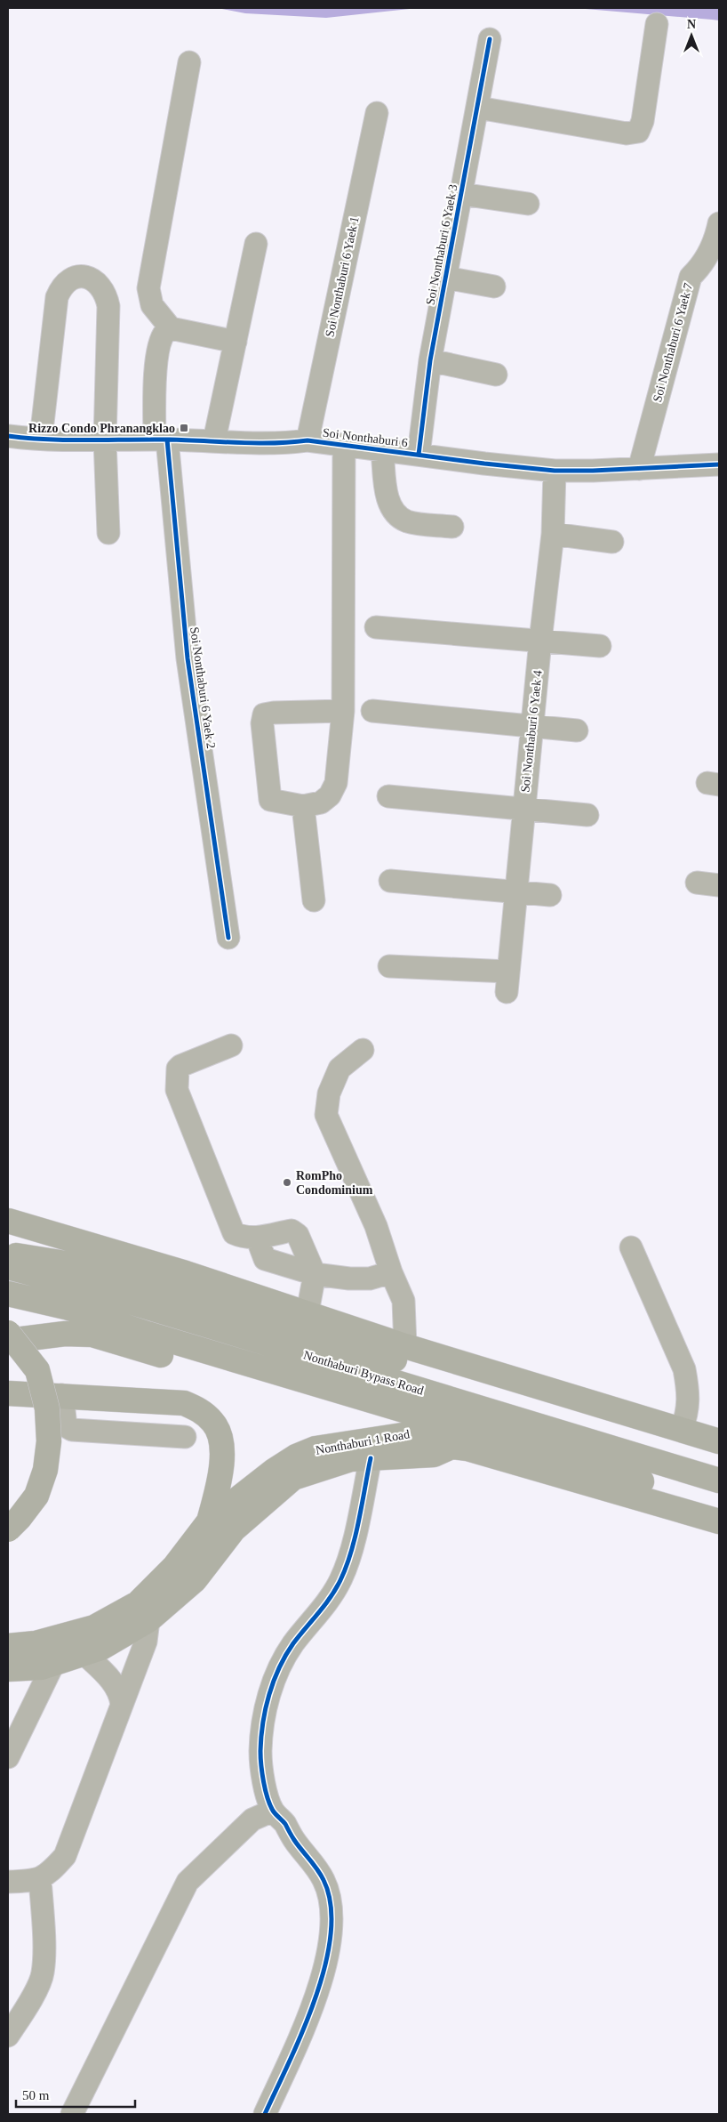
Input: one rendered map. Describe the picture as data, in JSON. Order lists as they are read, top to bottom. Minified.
{"streets":{"main road":["Nonthaburi Bypass Road","Nonthaburi 1 Road"],"street":["Soi Nonthaburi 6 Yaek 3","Soi Nonthaburi 6 Yaek 1","Soi Nonthaburi 6 Yaek 7","Soi Nonthaburi 6","Soi Nonthaburi 6 Yaek 2","Soi Nonthaburi 6 Yaek 4"]},"crossings":[["Soi Nonthaburi 6 Yaek 3","Soi Nonthaburi 6"],["Soi Nonthaburi 6 Yaek 1","Soi Nonthaburi 6"],["Soi Nonthaburi 6 Yaek 7","Soi Nonthaburi 6"],["Soi Nonthaburi 6","Soi Nonthaburi 6 Yaek 2"],["Soi Nonthaburi 6","Soi Nonthaburi 6 Yaek 4"]],"places":{"transit":["Rizzo Condo Phranangklao"],"other":["RomPho Condominium"]},"scale_bar":"50 m","north":"top"}
